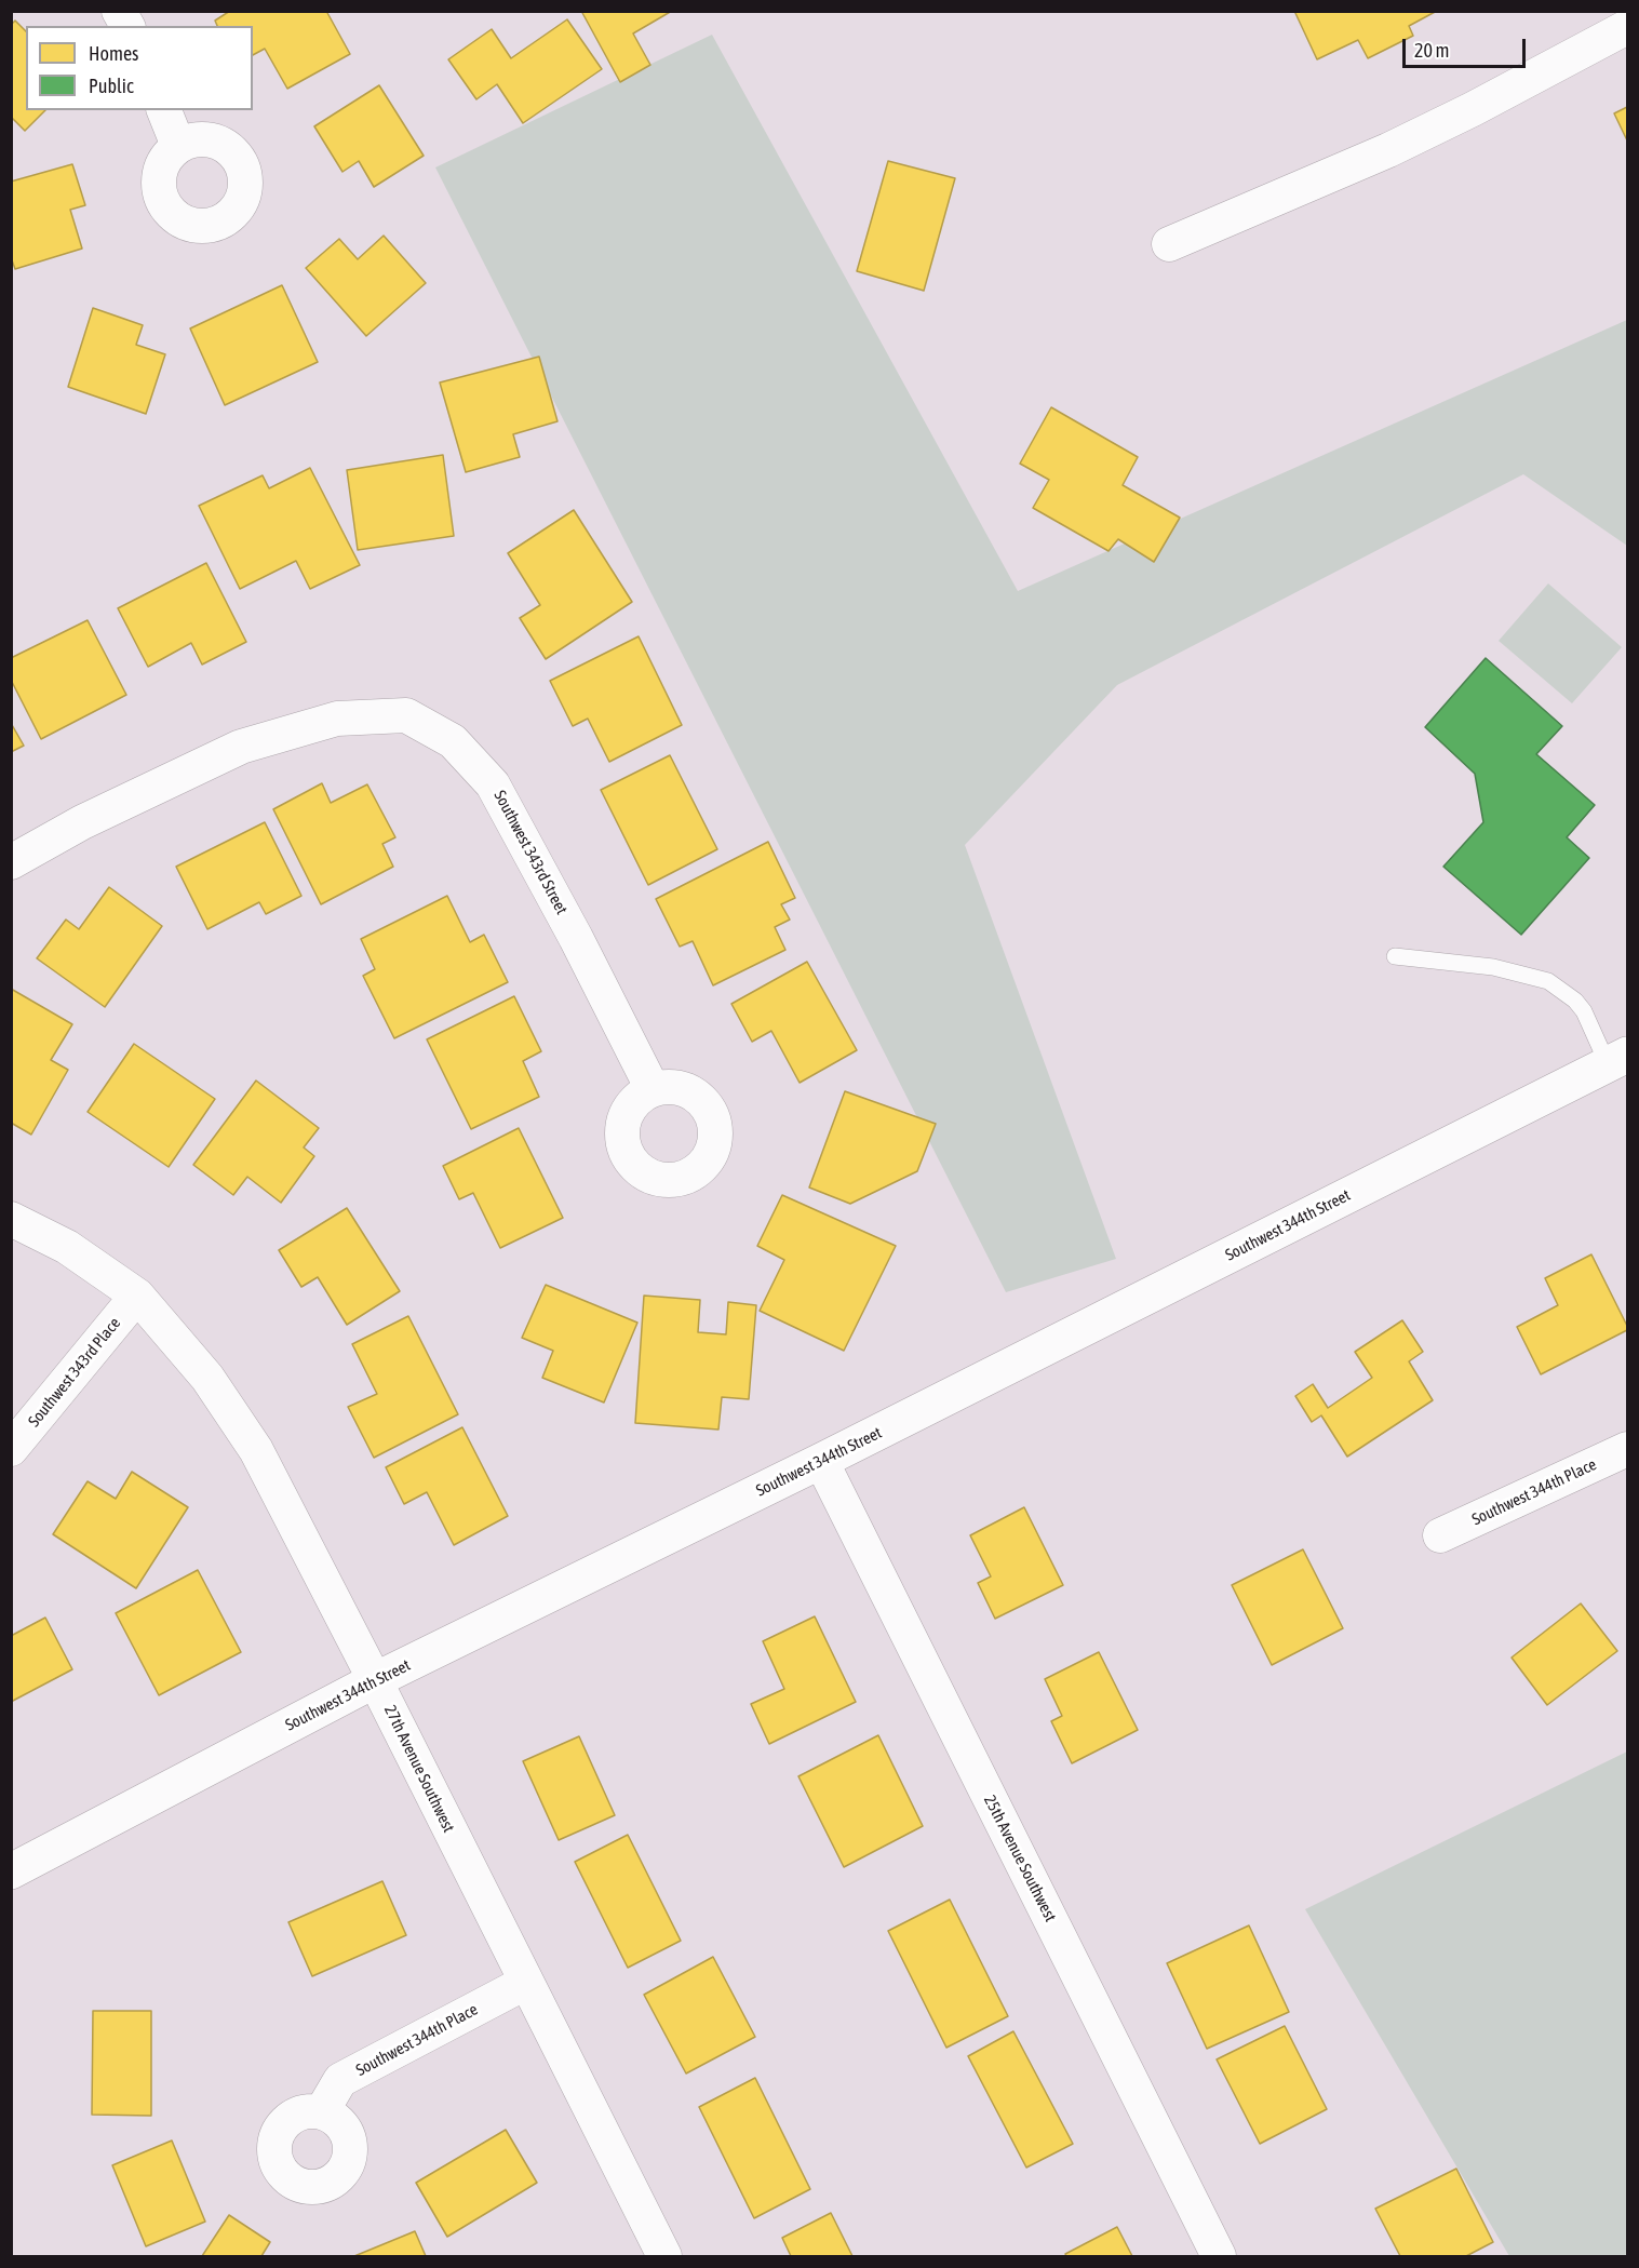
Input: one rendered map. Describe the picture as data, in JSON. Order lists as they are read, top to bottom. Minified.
{"streets":{"street":["Southwest 343rd Street","Southwest 344th Street","Southwest 343rd Place","Southwest 344th Place","27th Avenue Southwest","25th Avenue Southwest"]},"crossings":[["Southwest 344th Street","27th Avenue Southwest"],["Southwest 344th Street","25th Avenue Southwest"],["Southwest 343rd Place","27th Avenue Southwest"],["Southwest 344th Place","27th Avenue Southwest"]],"legend":["Homes","Public"],"scale_bar":"20 m"}
